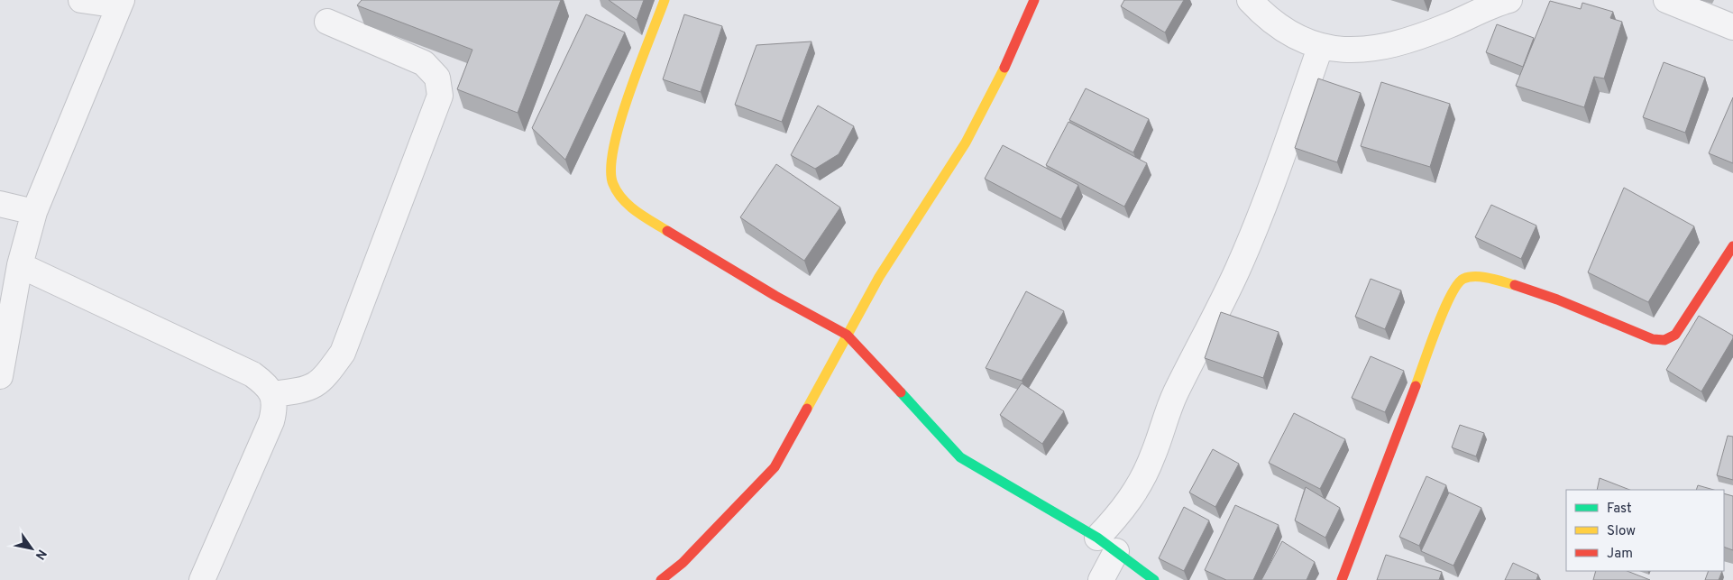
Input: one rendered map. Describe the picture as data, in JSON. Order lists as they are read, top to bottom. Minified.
{"legend":["Fast","Slow","Jam"],"north":"bottom right"}
